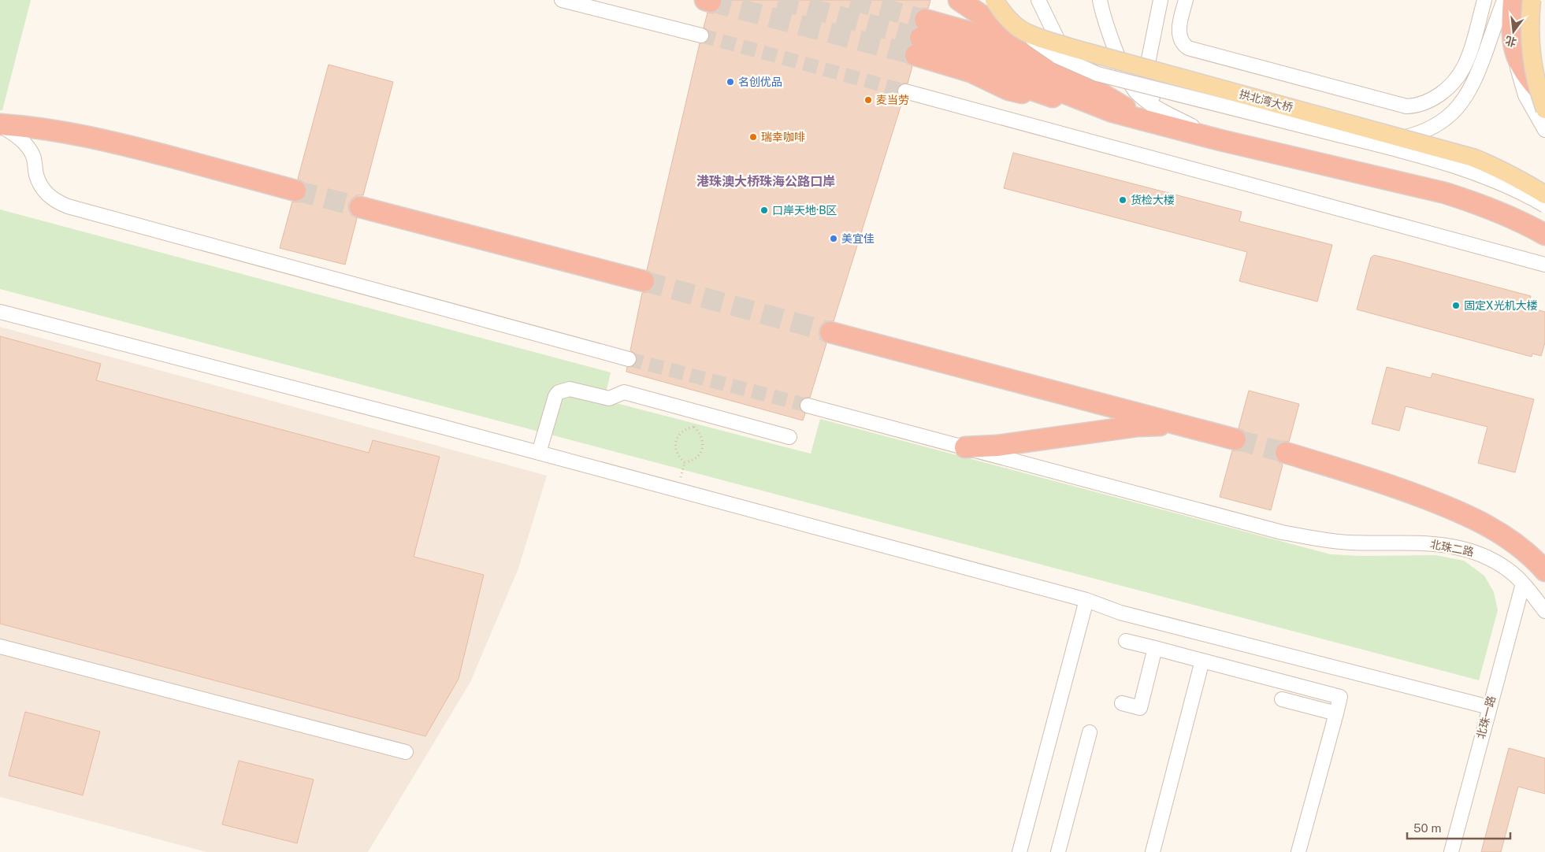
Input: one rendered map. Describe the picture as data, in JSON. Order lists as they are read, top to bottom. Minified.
{"streets":{"main road":["拱北湾大桥"],"street":["北珠二路","北珠一路"]},"crossings":[["北珠二路","北珠一路"]],"districts":["港珠澳大桥珠海公路口岸"],"places":["名创优品","麦当劳","瑞幸咖啡","货检大楼","口岸天地·B区","美宜佳","固定X光机大楼"],"scale_bar":"50 m","north":"bottom"}
